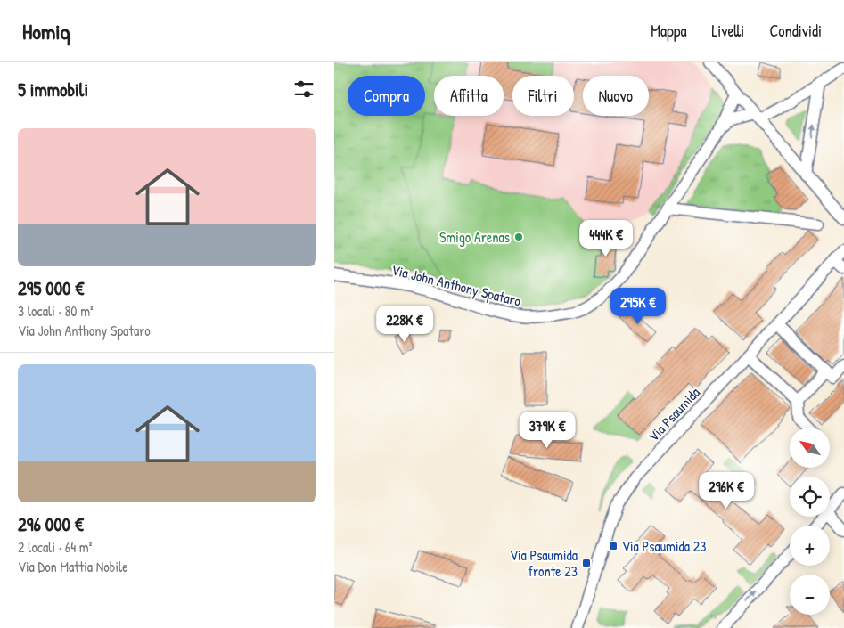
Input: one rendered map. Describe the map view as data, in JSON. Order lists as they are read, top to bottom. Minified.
{"streets":{"street":["Via John Anthony Spataro","Via Psaumida"]},"places":{"other":["Smigo Arenas"],"transit":["Via Psaumida 23","Via Psaumida fronte 23"]},"north":"top left","page":{"header":"Homiq","nav":["Mappa","Livelli","Condividi"],"heading":"5 immobili","chip":["Compra","Affitta","Filtri","Nuovo"],"list":[{"name":"295 000 €","note":"3 locali · 80 m² · Via John Anthony Spataro"},{"name":"296 000 €","note":"2 locali · 64 m² · Via Don Mattia Nobile"}],"price":["444K €","295K €","228K €","379K €","296K €"],"map_buttons":["+","−"]}}
